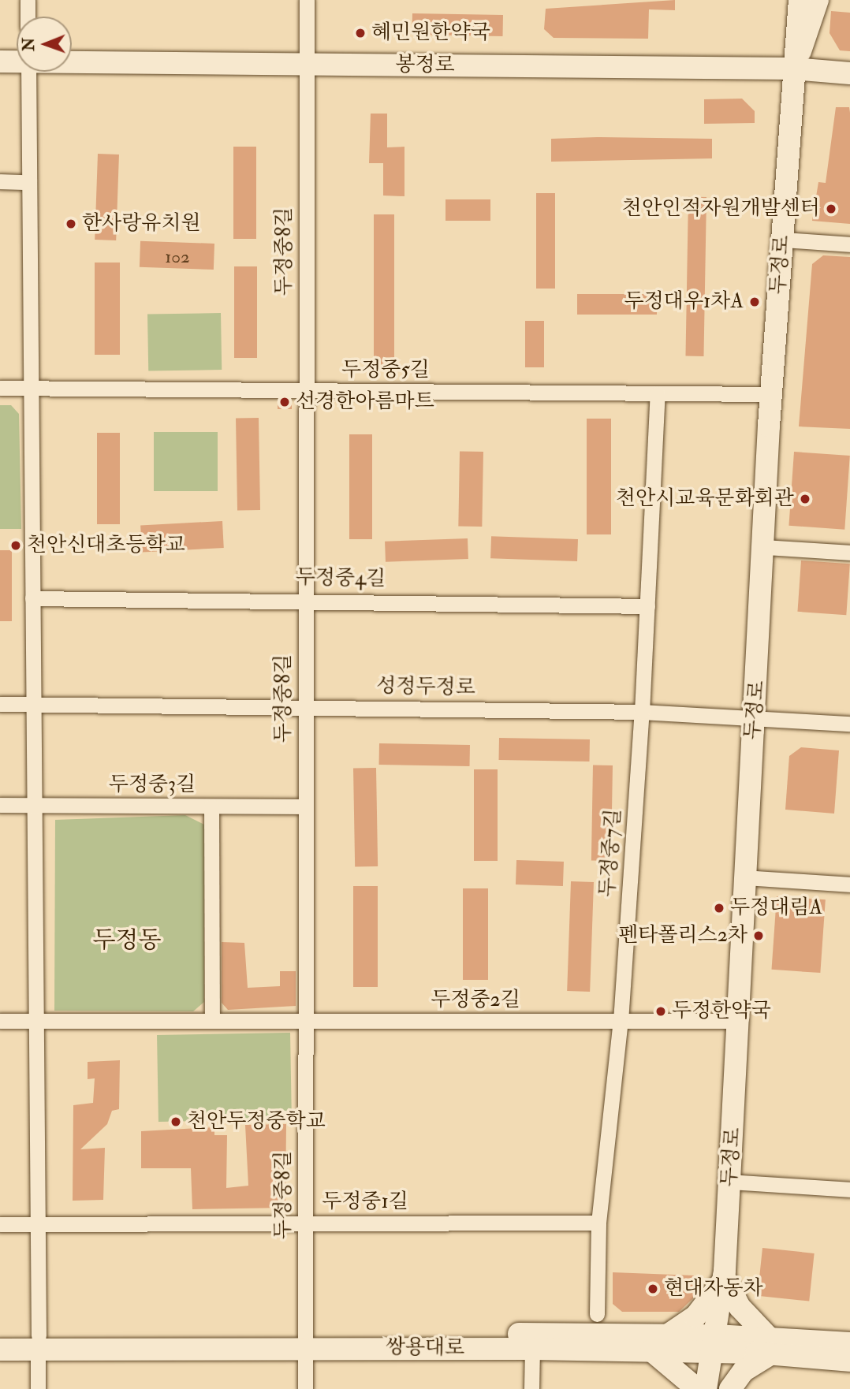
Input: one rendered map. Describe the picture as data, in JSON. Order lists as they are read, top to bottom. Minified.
{"streets":{"street":["봉정로","두정중8길","두정로","두정중5길","두정중4길","성정두정로","두정중3길","두정중7길","두정중2길","두정중1길","쌍용대로"]},"crossings":[["봉정로","두정중8길"],["봉정로","두정로"],["두정중8길","두정중5길"],["두정중8길","두정중4길"],["두정중8길","성정두정로"],["두정중8길","두정중3길"],["두정중8길","두정중2길"],["두정중8길","두정중1길"],["두정중8길","쌍용대로"],["두정로","두정중5길"],["두정로","성정두정로"],["두정로","두정중2길"],["두정로","쌍용대로"],["두정중5길","두정중7길"],["두정중4길","두정중7길"],["성정두정로","두정중7길"],["두정중7길","두정중2길"],["두정중7길","두정중1길"]],"districts":["두정동"],"places":["혜민원한약국","천안인적자원개발센터","한사랑유치원","두정대우1차A","선경한아름마트","천안시교육문화회관","천안신대초등학교","두정대림A","펜타폴리스2차","두정한약국","천안두정중학교","현대자동차"],"house_numbers":["102"],"north":"left"}
